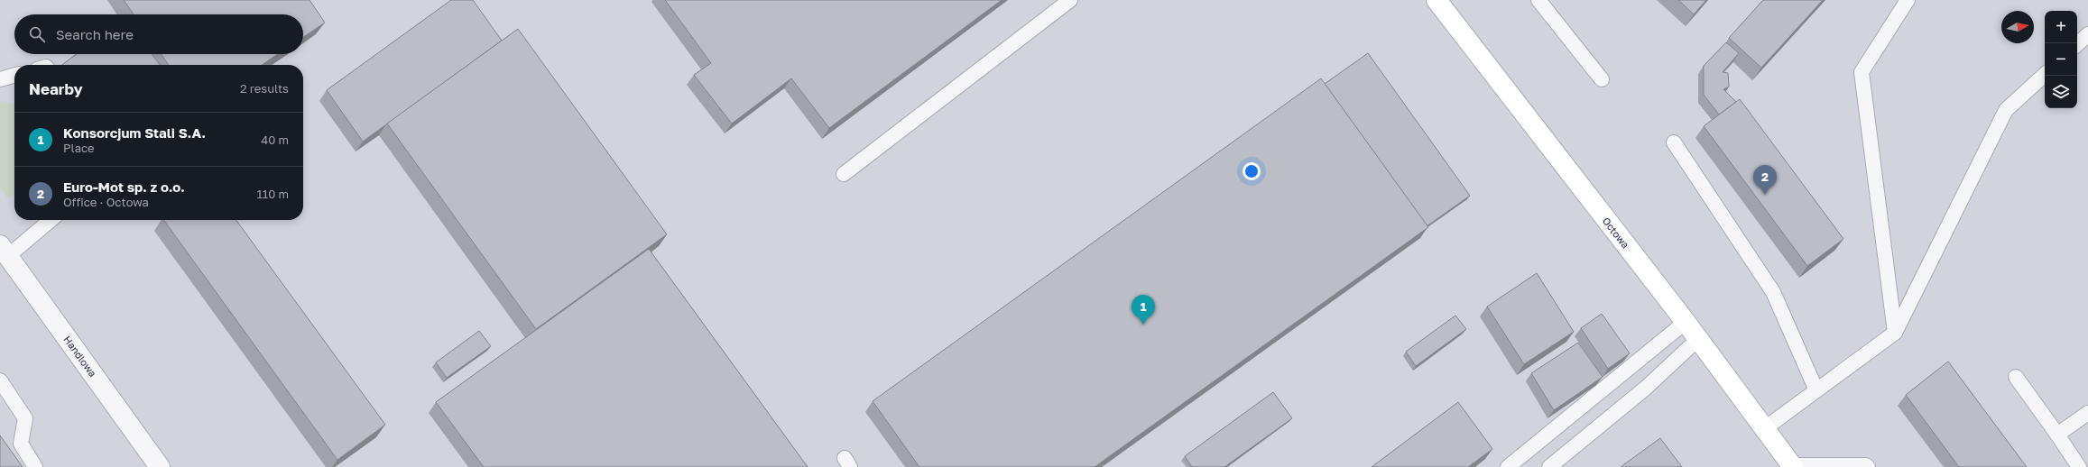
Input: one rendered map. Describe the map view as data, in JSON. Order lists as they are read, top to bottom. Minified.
{"streets":{"street":["Octowa","Handlowa"]},"north":"right","page":{"map_buttons":["+","−"],"search":"Search here","heading":["Nearby","2 results"],"list":[{"mark":"1","name":"Konsorcjum Stali S.A.","note":"Place","value":"40 m"},{"mark":"2","name":"Euro-Mot sp. z o.o.","note":"Office · Octowa","value":"110 m"}],"pins":["2","1"]}}
